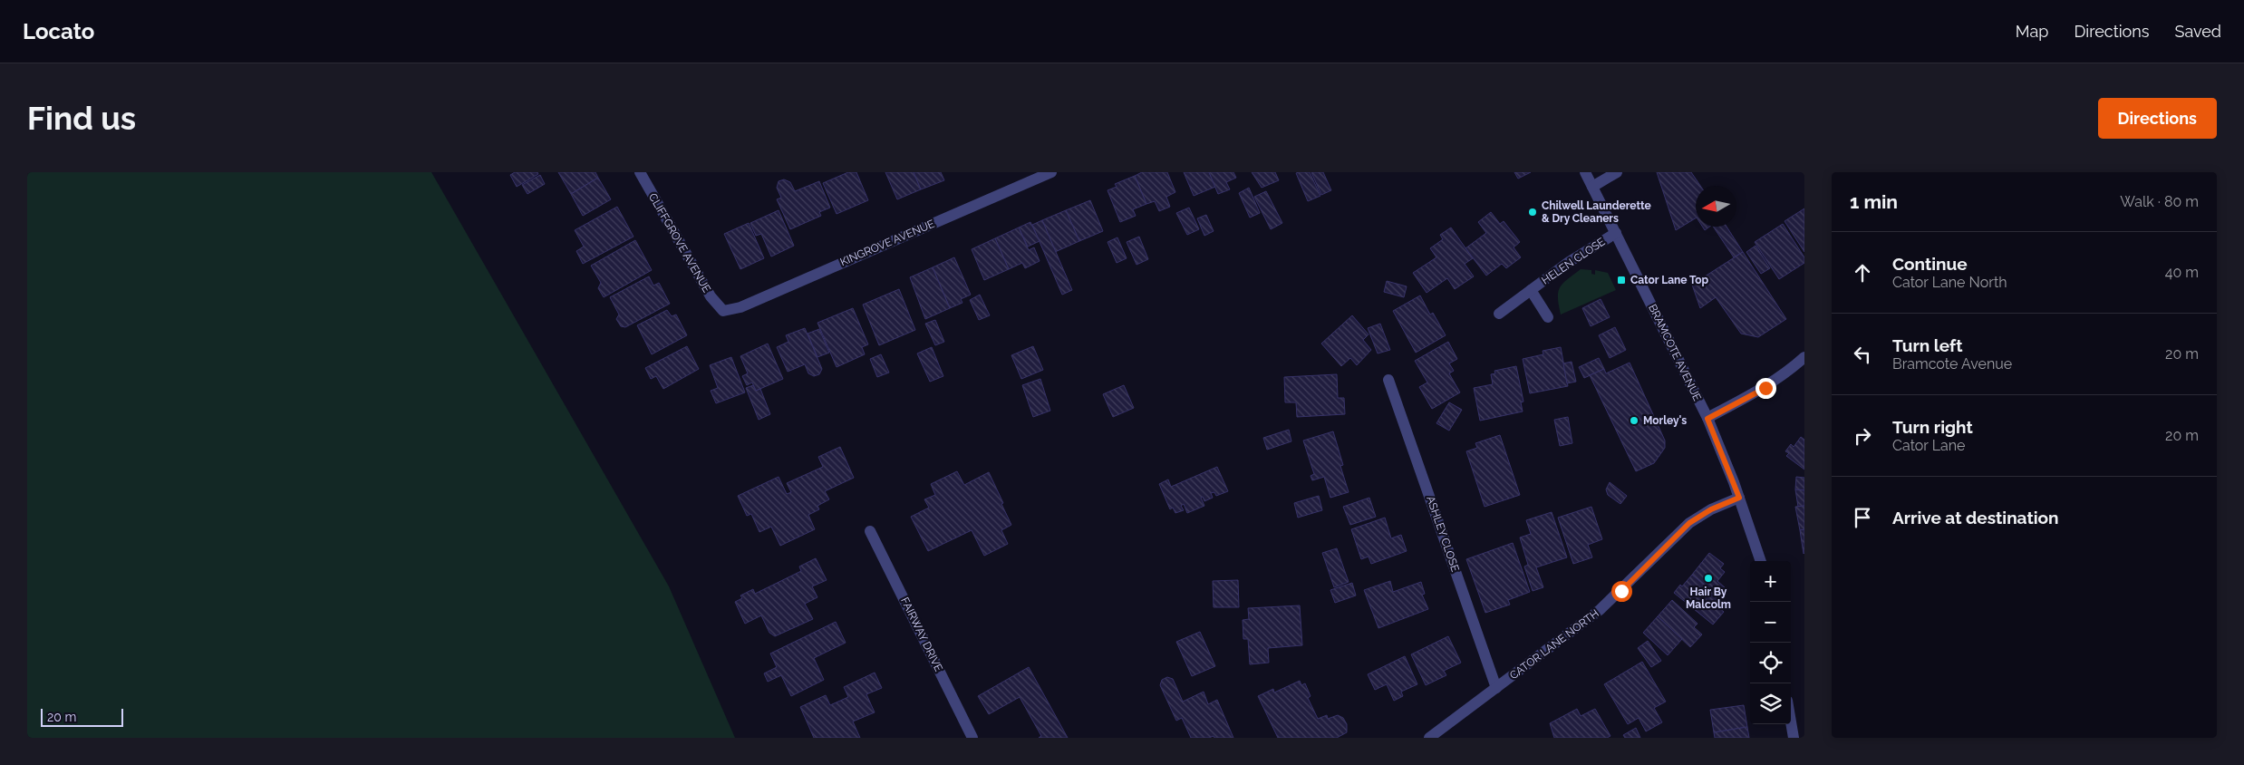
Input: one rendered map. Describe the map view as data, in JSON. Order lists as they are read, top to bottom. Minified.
{"streets":{"street":["CLIFFGROVE AVENUE","KINGROVE AVENUE","HELEN CLOSE","BRAMCOTE AVENUE","ASHLEY CLOSE","FAIRWAY DRIVE","CATOR LANE NORTH"]},"crossings":[["CLIFFGROVE AVENUE","KINGROVE AVENUE"],["HELEN CLOSE","BRAMCOTE AVENUE"],["BRAMCOTE AVENUE","CATOR LANE NORTH"],["ASHLEY CLOSE","CATOR LANE NORTH"]],"places":{"other":["Chilwell Launderette & Dry Cleaners","Morley's","Hair By Malcolm"],"transit":["Cator Lane Top"]},"scale_bar":"20 m","north":"left","page":{"header":"Locato","nav":["Map","Directions","Saved"],"buttons":"Directions","title":"Find us","heading":["1 min","Walk · 80 m"],"list":[["Continue","Cator Lane North","40 m"],["Turn left","Bramcote Avenue","20 m"],["Turn right","Cator Lane","20 m"],"Arrive at destination"],"map_buttons":["+","−"],"scale":"20 m"}}
